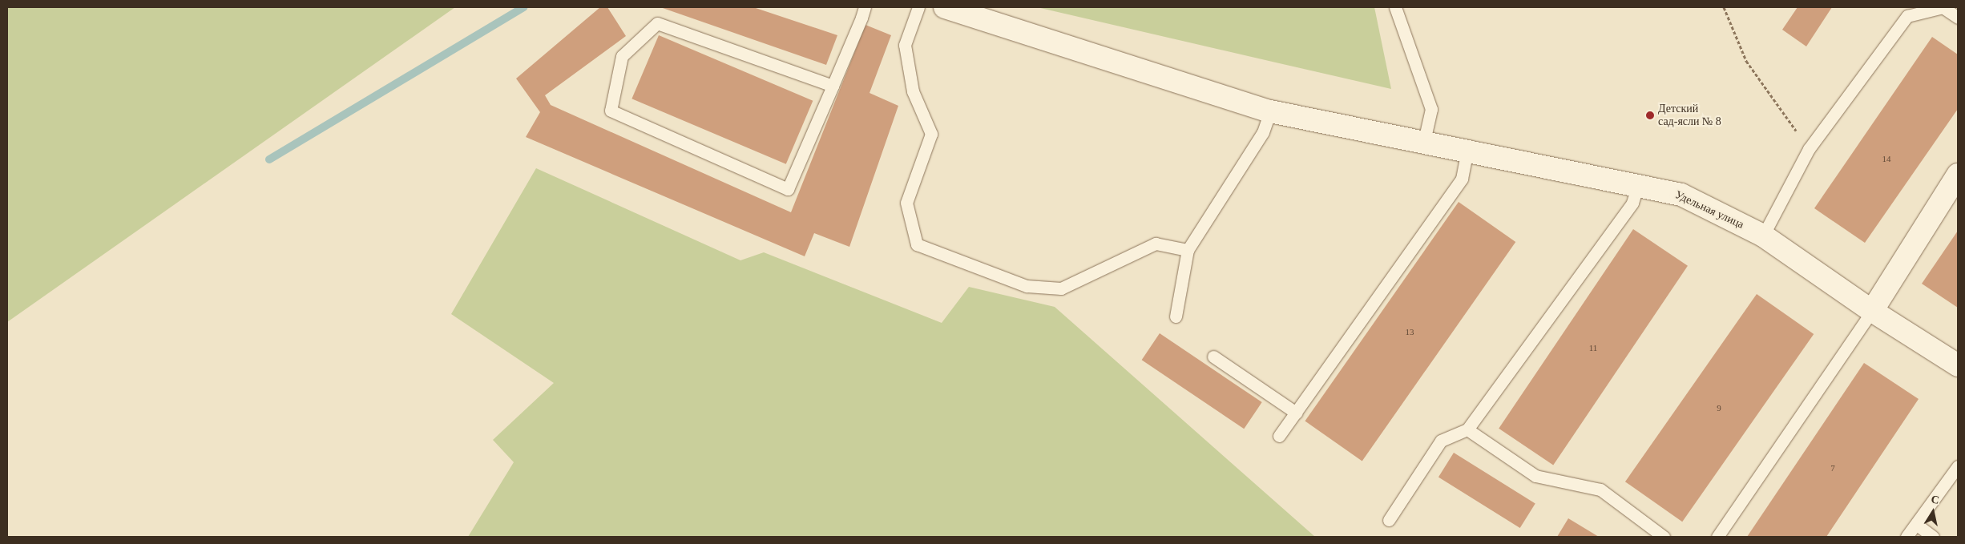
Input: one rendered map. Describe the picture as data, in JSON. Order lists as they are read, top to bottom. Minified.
{"streets":{"street":["Удельная улица"]},"places":["Детский сад-ясли № 8"],"house_numbers":["14","13","11","9","7"],"north":"top"}
